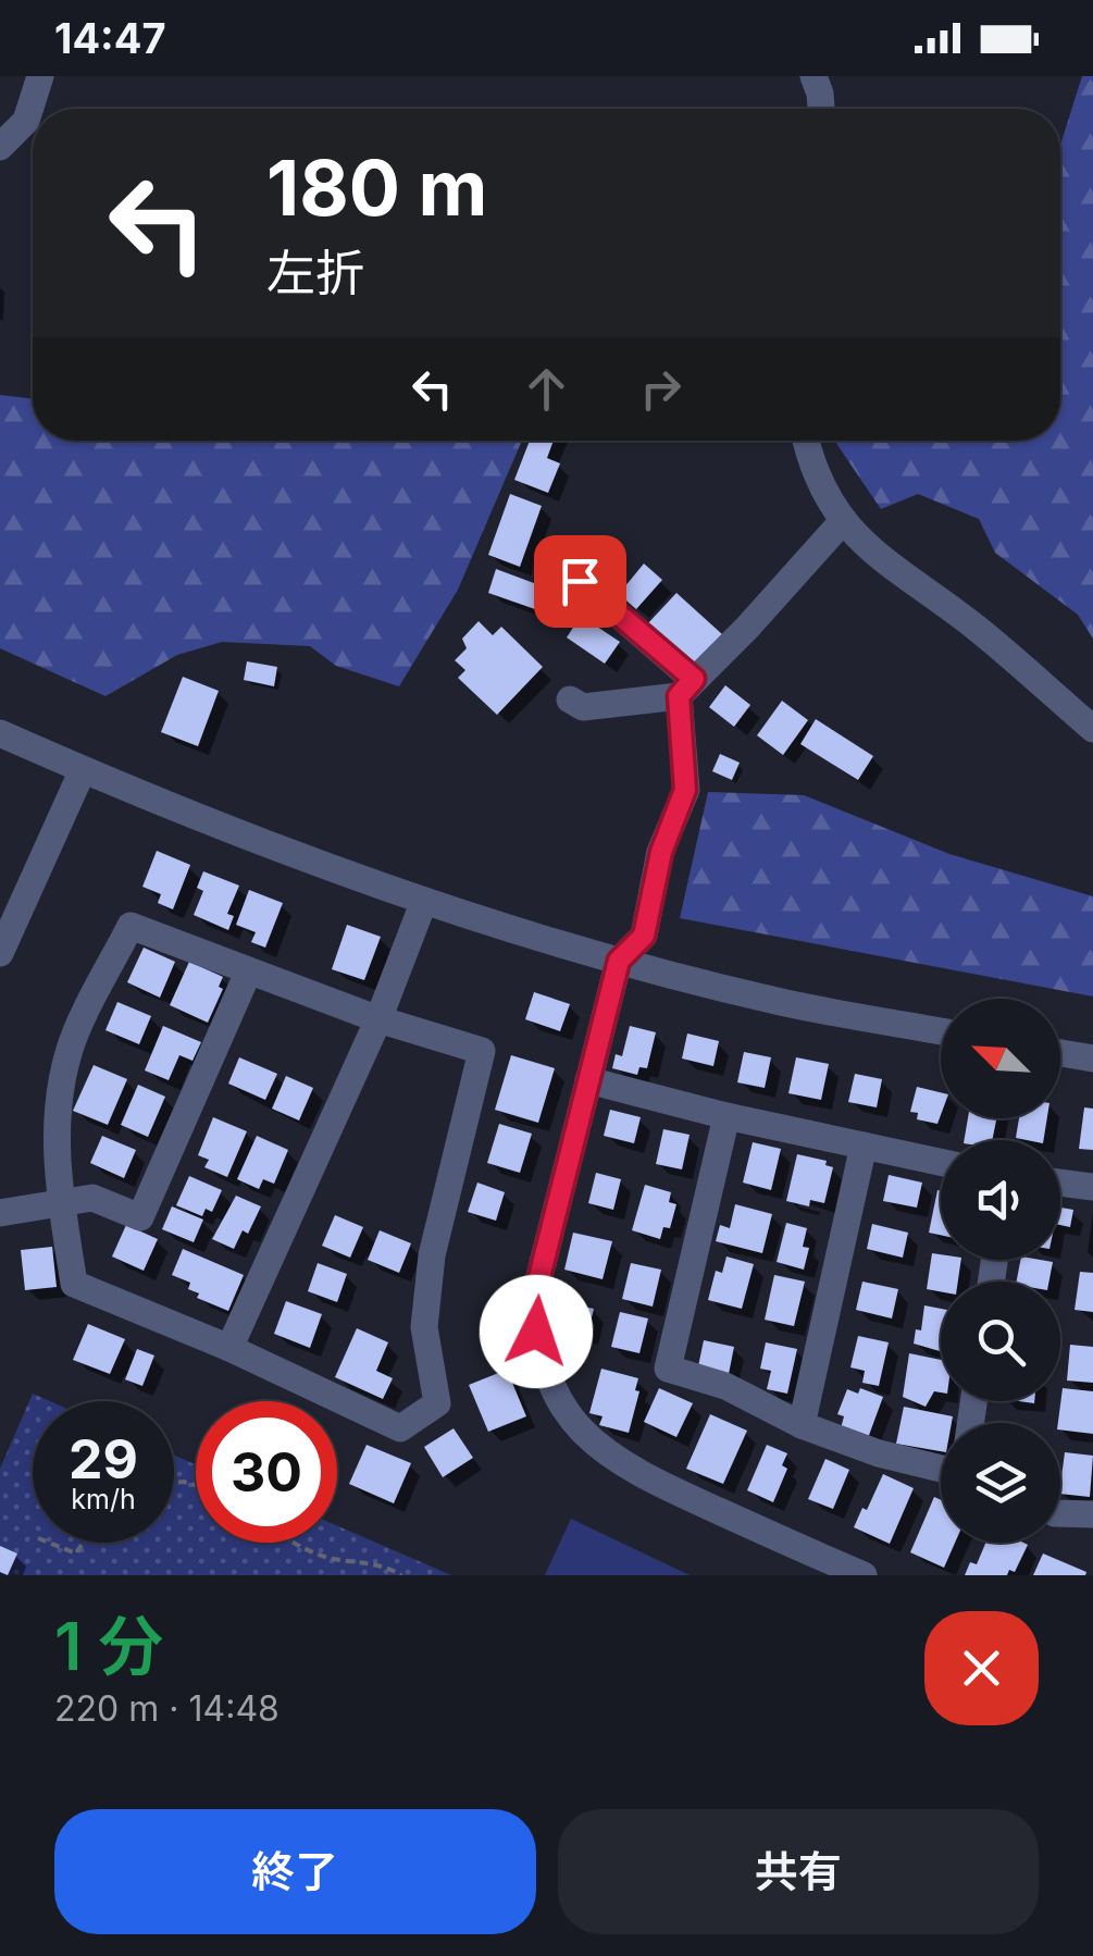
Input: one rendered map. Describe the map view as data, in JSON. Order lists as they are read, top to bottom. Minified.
{"north":"top left","page":{"status":"14:47","turn":["180 m","左折"],"speed":"29 km/h","limit":"30","heading":["1 分","220 m · 14:48"],"buttons":["終了","共有"]}}
